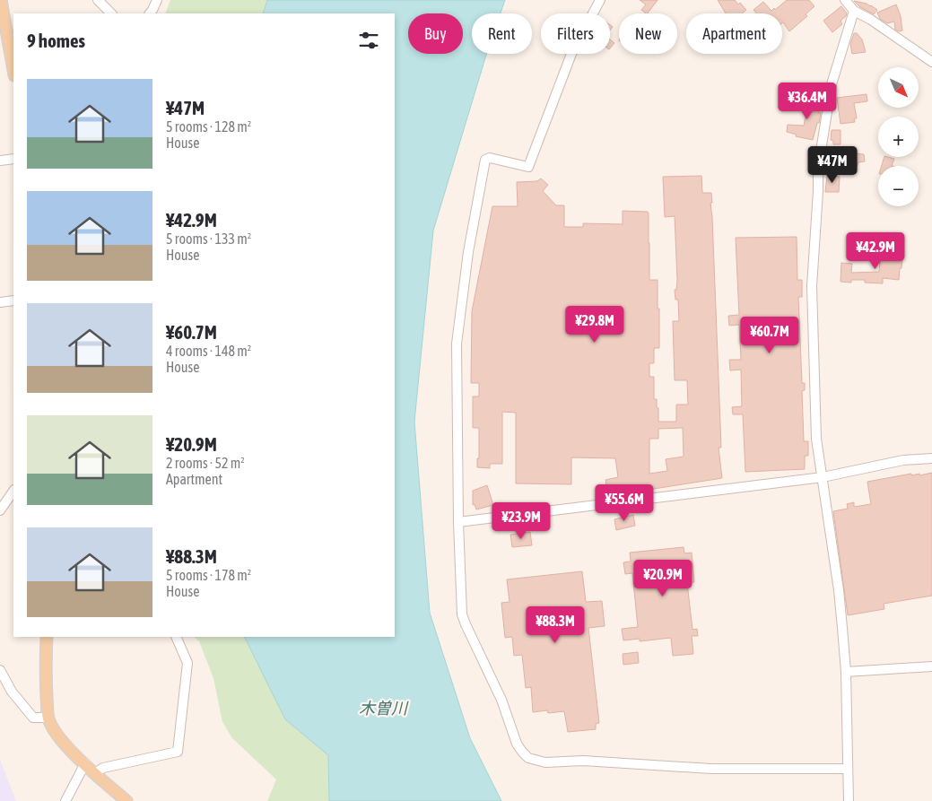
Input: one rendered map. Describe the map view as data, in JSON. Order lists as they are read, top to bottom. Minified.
{"water":["木曽川"],"north":"bottom right","page":{"chip":["Buy","Rent","Filters","New","Apartment"],"heading":"9 homes","map_buttons":["+","−"],"list":[{"name":"¥47M","note":"5 rooms · 128 m² · House"},{"name":"¥42.9M","note":"5 rooms · 133 m² · House"},{"name":"¥60.7M","note":"4 rooms · 148 m² · House"},{"name":"¥20.9M","note":"2 rooms · 52 m² · Apartment"},{"name":"¥88.3M","note":"5 rooms · 178 m² · House"}],"price":["¥36.4M","¥47M","¥42.9M","¥29.8M","¥60.7M","¥55.6M","¥23.9M","¥20.9M","¥88.3M"]}}
